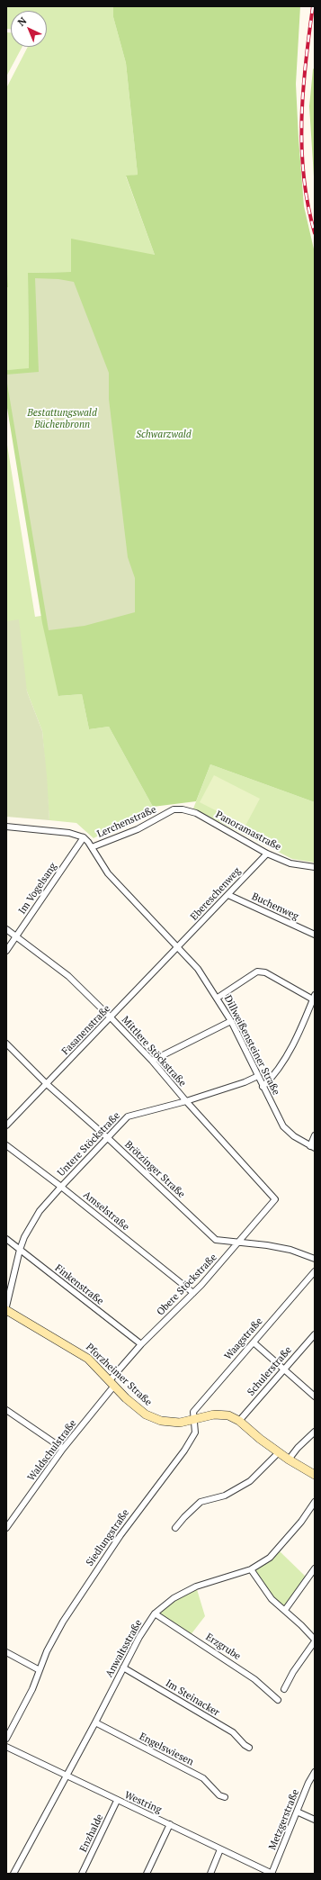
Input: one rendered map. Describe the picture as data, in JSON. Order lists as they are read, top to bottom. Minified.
{"streets":{"main road":["Pforzheimer Straße"],"street":["Lerchenstraße","Panoramastraße","Im Vogelsang","Ebereschenweg","Buchenweg","Fasanenstraße","Dillweißensteiner Straße","Mittlere Stöckstraße","Untere Stöckstraße","Brötzinger Straße","Amselstraße","Finkenstraße","Obere Stöckstraße","Waagstraße","Schulerstraße","Waldschulstraße","Siedlungstraße","Erzgrube","Anwaltsstraße","Im Steinacker","Engelswiesen","Westring","Metzgerstraße","Enzhalde"]},"crossings":[["Lerchenstraße","Panoramastraße"],["Lerchenstraße","Im Vogelsang"],["Lerchenstraße","Dillweißensteiner Straße"],["Panoramastraße","Ebereschenweg"],["Im Vogelsang","Mittlere Stöckstraße"],["Ebereschenweg","Buchenweg"],["Ebereschenweg","Fasanenstraße"],["Ebereschenweg","Dillweißensteiner Straße"],["Fasanenstraße","Dillweißensteiner Straße"],["Fasanenstraße","Mittlere Stöckstraße"],["Fasanenstraße","Brötzinger Straße"],["Dillweißensteiner Straße","Untere Stöckstraße"],["Mittlere Stöckstraße","Untere Stöckstraße"],["Mittlere Stöckstraße","Obere Stöckstraße"],["Untere Stöckstraße","Brötzinger Straße"],["Untere Stöckstraße","Amselstraße"],["Untere Stöckstraße","Finkenstraße"],["Brötzinger Straße","Obere Stöckstraße"],["Amselstraße","Obere Stöckstraße"],["Finkenstraße","Obere Stöckstraße"],["Obere Stöckstraße","Pforzheimer Straße"],["Obere Stöckstraße","Waldschulstraße"],["Waagstraße","Pforzheimer Straße"],["Waagstraße","Siedlungstraße"],["Schulerstraße","Pforzheimer Straße"],["Pforzheimer Straße","Waldschulstraße"],["Pforzheimer Straße","Siedlungstraße"],["Erzgrube","Anwaltsstraße"],["Anwaltsstraße","Im Steinacker"],["Anwaltsstraße","Engelswiesen"],["Anwaltsstraße","Westring"],["Westring","Metzgerstraße"],["Westring","Enzhalde"]],"parks":["Bestattungswald Büchenbronn","Schwarzwald"],"north":"top left"}
